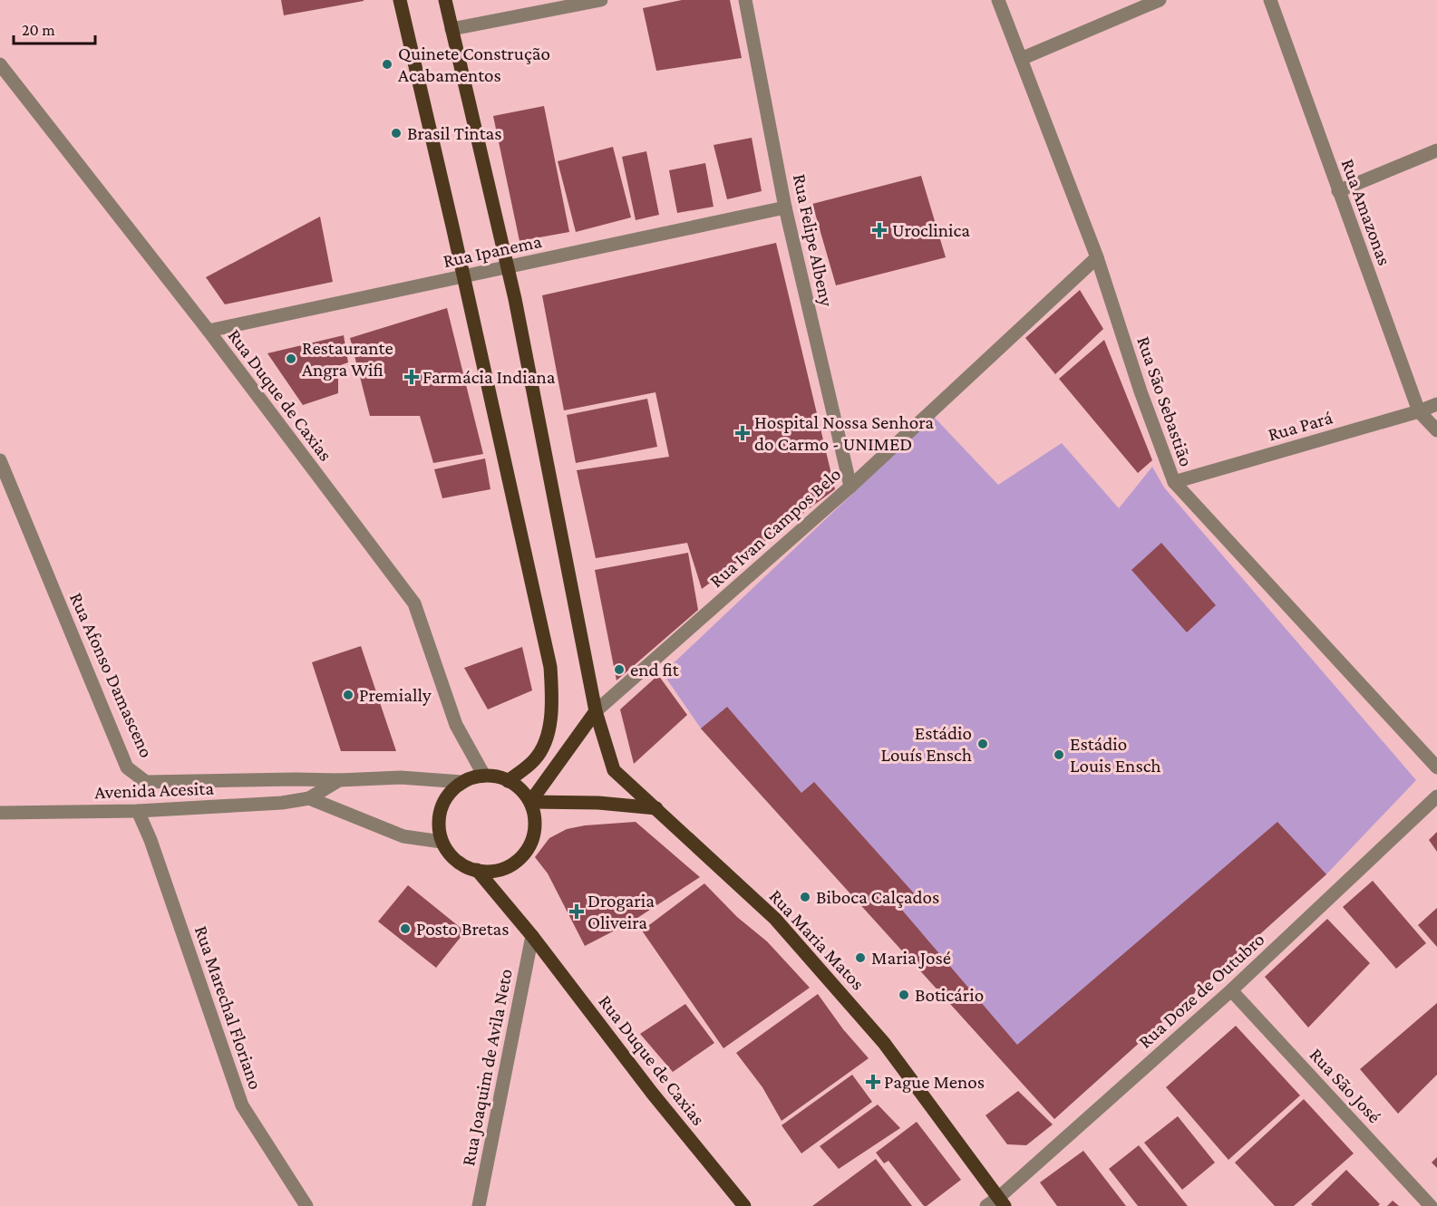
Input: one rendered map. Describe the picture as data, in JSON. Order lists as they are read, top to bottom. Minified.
{"streets":{"main road":["Rua Duque de Caxias","Rua Maria Matos"],"street":["Rua Amazonas","Rua Felipe Albeny","Rua Ipanema","Rua São Sebastião","Rua Pará","Rua Ivan Campos Belo","Rua Afonso Damasceno","Avenida Acesita","Rua Doze de Outubro","Rua Marechal Floriano","Rua Joaquim de Avila Neto","Rua São José"]},"crossings":[["Rua Amazonas","Rua Pará"],["Rua Felipe Albeny","Rua Ipanema"],["Rua Felipe Albeny","Rua Ivan Campos Belo"],["Rua Ipanema","Rua Duque de Caxias"],["Rua Ipanema","Rua Maria Matos"],["Rua Duque de Caxias","Avenida Acesita"],["Rua Duque de Caxias","Rua Joaquim de Avila Neto"],["Rua São Sebastião","Rua Pará"],["Rua São Sebastião","Rua Ivan Campos Belo"],["Rua Ivan Campos Belo","Rua Maria Matos"],["Rua Afonso Damasceno","Avenida Acesita"],["Avenida Acesita","Rua Marechal Floriano"],["Rua Maria Matos","Rua Doze de Outubro"],["Rua Doze de Outubro","Rua São José"]],"places":{"other":["Quinete Construção Acabamentos","Brasil Tintas","Restaurante Angra Wifi","end fit","Premially","Estádio Louís Ensch","Estádio Louis Ensch","Biboca Calçados","Posto Bretas","Maria José","Boticário"],"health":["Uroclinica","Farmácia Indiana","Hospital Nossa Senhora do Carmo - UNIMED","Drogaria Oliveira","Pague Menos"]},"scale_bar":"20 m"}
